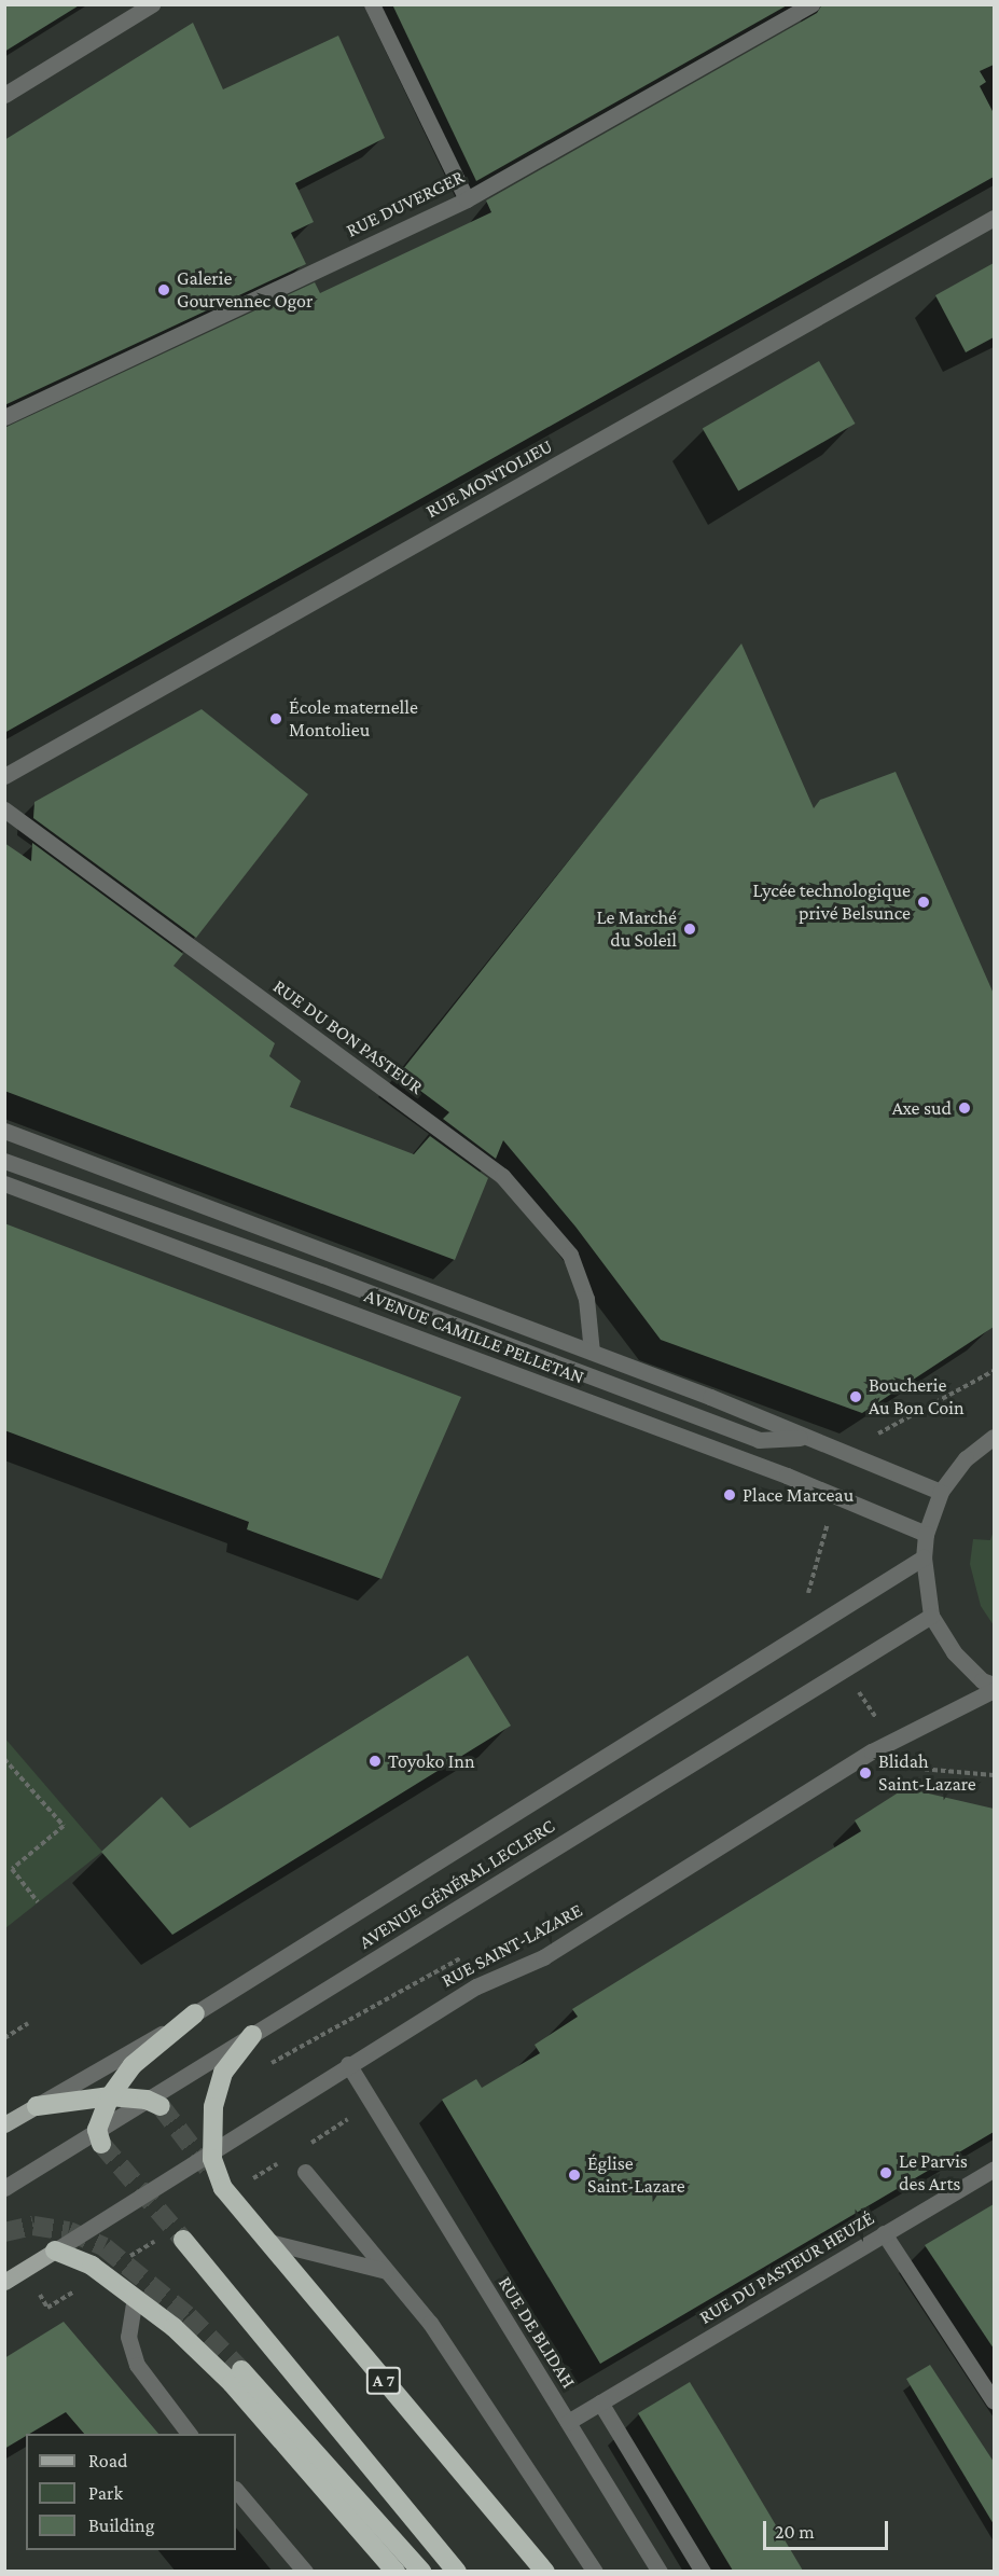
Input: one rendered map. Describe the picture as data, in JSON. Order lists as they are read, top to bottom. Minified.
{"streets":{"highway":["A 7"],"main road":["AVENUE GÉNÉRAL LECLERC"],"street":["RUE DUVERGER","RUE MONTOLIEU","RUE DU BON PASTEUR","AVENUE CAMILLE PELLETAN","RUE SAINT-LAZARE","RUE DU PASTEUR HEUZÉ","RUE DE BLIDAH"]},"crossings":[["RUE DU BON PASTEUR","AVENUE CAMILLE PELLETAN"],["AVENUE GÉNÉRAL LECLERC","A 7"],["RUE SAINT-LAZARE","RUE DE BLIDAH"]],"places":["Galerie Gourvennec Ogor","École maternelle Montolieu","Lycée technologique privé Belsunce","Le Marché du Soleil","Axe sud","Boucherie Au Bon Coin","Place Marceau","Toyoko Inn","Blidah Saint-Lazare","Le Parvis des Arts","Église Saint-Lazare"],"legend":["Road","Park","Building"],"scale_bar":"20 m"}
